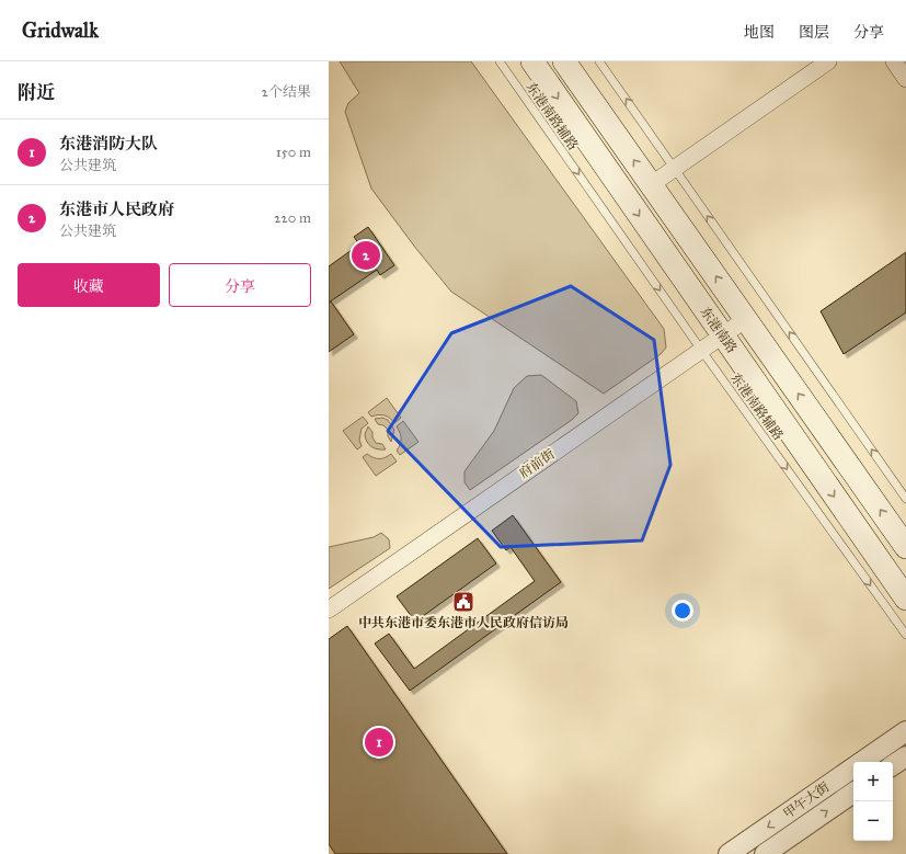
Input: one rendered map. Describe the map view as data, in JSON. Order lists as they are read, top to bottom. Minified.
{"streets":{"main road":["东港南路"],"street":["府前街","甲午大街"],"lane":["东港南路辅路"]},"crossings":[["东港南路辅路","府前街"],["东港南路","府前街"]],"one_way":["东港南路辅路"],"places":{"public building":["中共东港市委东港市人民政府信访局"]},"page":{"header":"Gridwalk","nav":["地图","图层","分享"],"heading":["附近","2个结果"],"list":[{"mark":"1","name":"东港消防大队","note":"公共建筑","value":"150 m"},{"mark":"2","name":"东港市人民政府","note":"公共建筑","value":"220 m"}],"pins":["2","1"],"buttons":["收藏","分享"],"map_buttons":["+","−"]}}
